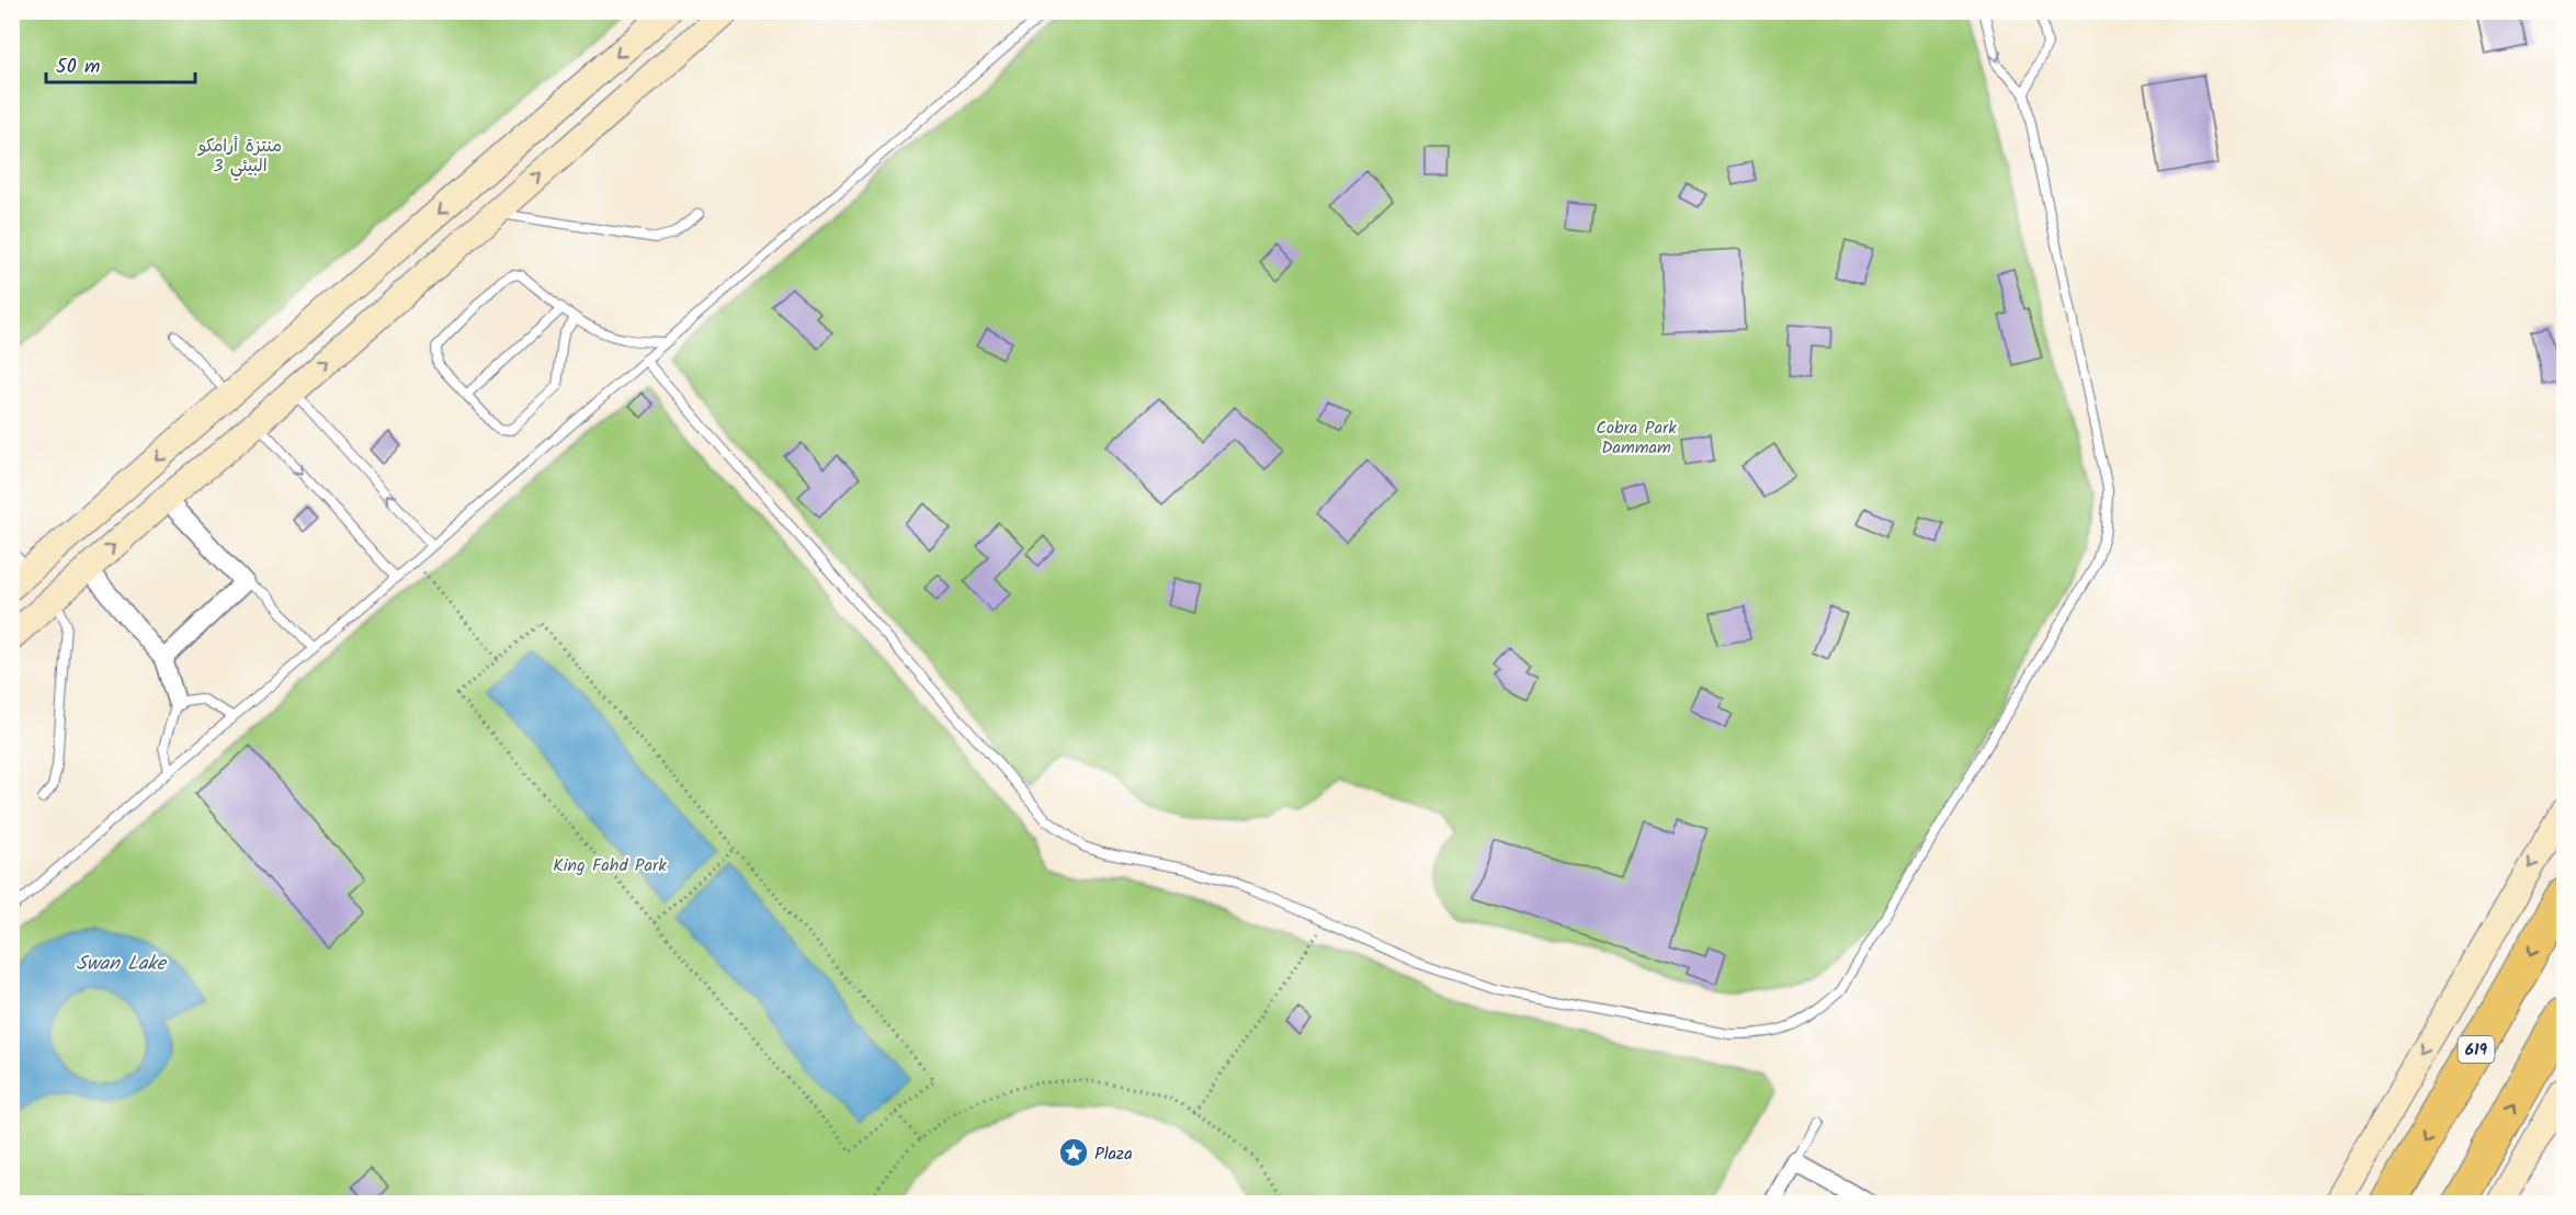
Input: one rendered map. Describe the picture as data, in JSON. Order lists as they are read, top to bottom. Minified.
{"streets":{"highway":["619"]},"water":["Swan Lake"],"parks":["منتزة أرامكو البيئي 3","Cobra Park Dammam","King Fahd Park"],"places":{"place":["Plaza"]},"scale_bar":"50 m"}
